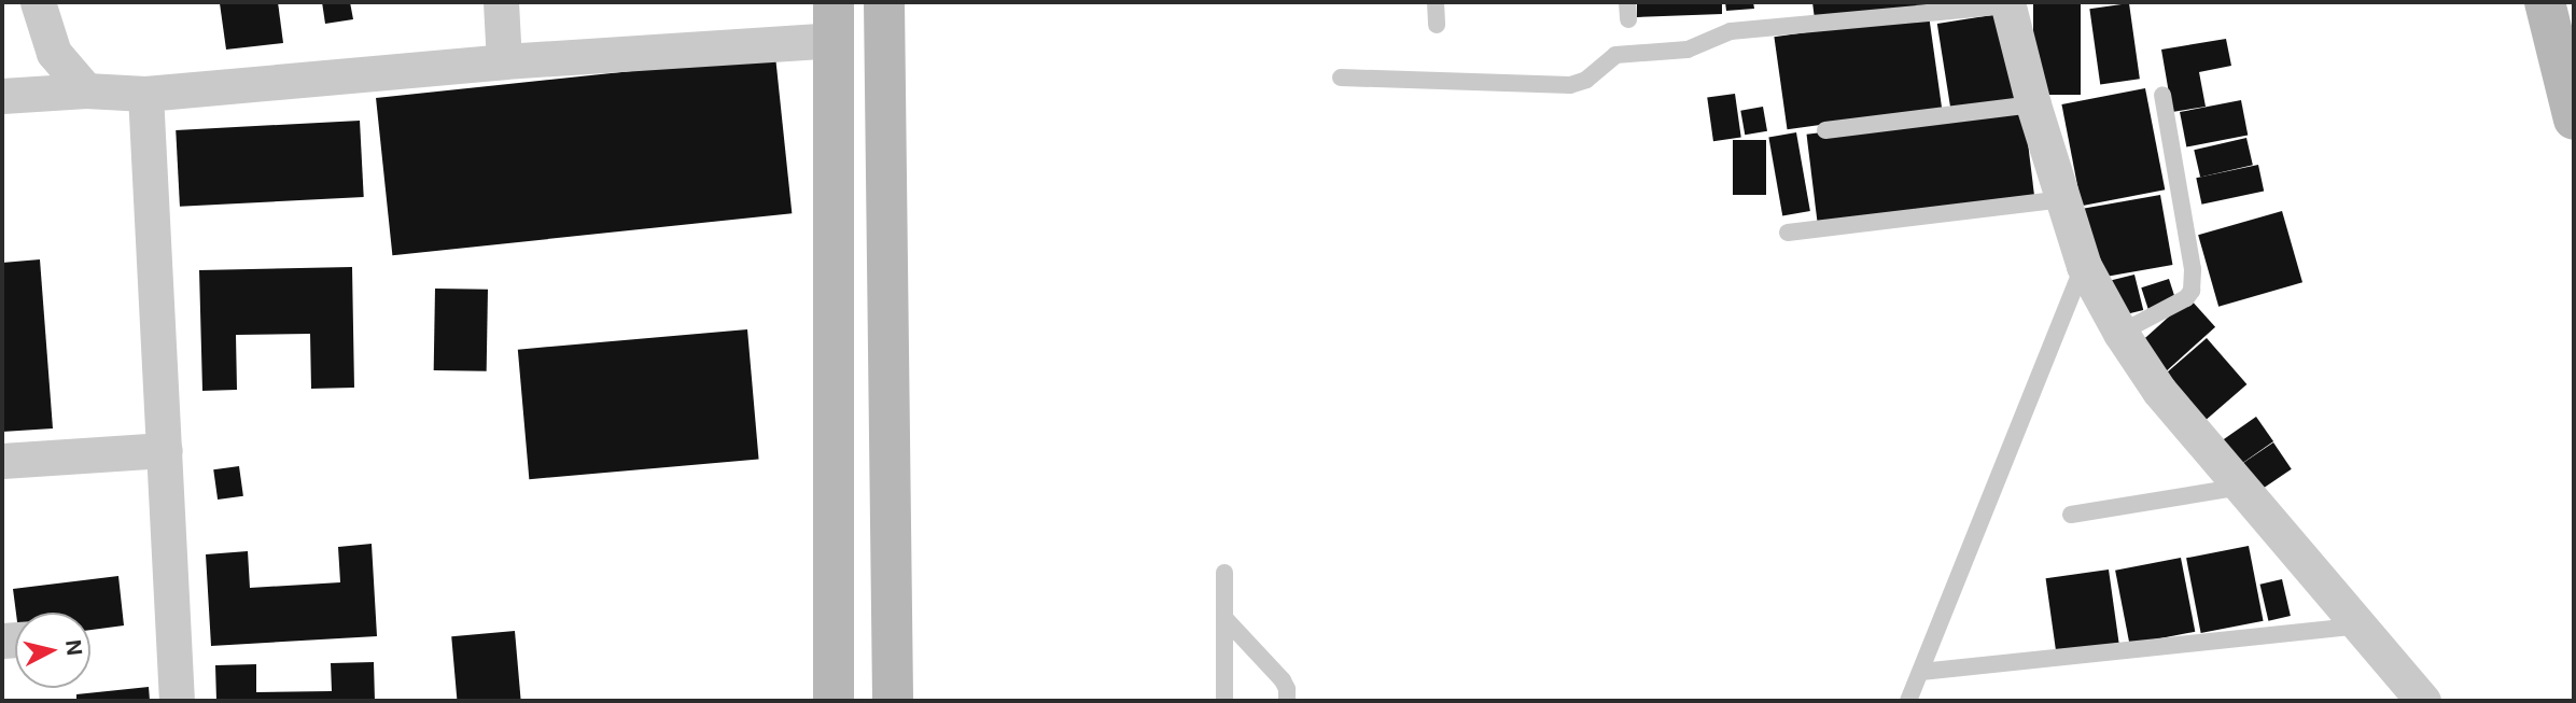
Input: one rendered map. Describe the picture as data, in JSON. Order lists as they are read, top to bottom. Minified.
{"north":"right"}
